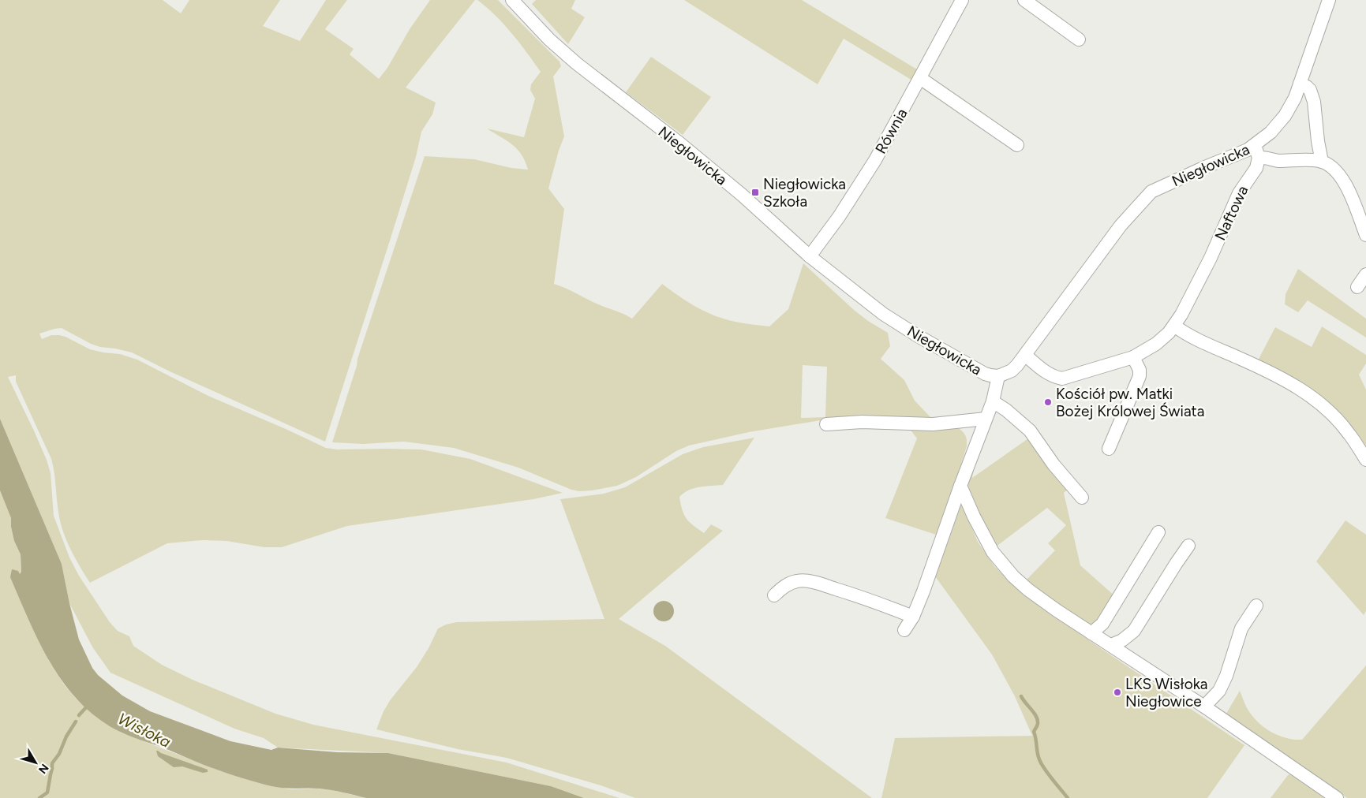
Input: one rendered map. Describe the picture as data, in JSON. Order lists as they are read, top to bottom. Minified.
{"streets":{"street":["Równia","Niegłowicka","Naftowa"]},"crossings":[["Równia","Niegłowicka"],["Niegłowicka","Naftowa"]],"water":["Wisłoka"],"places":{"transit":["Niegłowicka Szkoła"],"other":["Kościół pw. Matki Bożej Królowej Świata","LKS Wisłoka Niegłowice"]},"north":"bottom right"}
